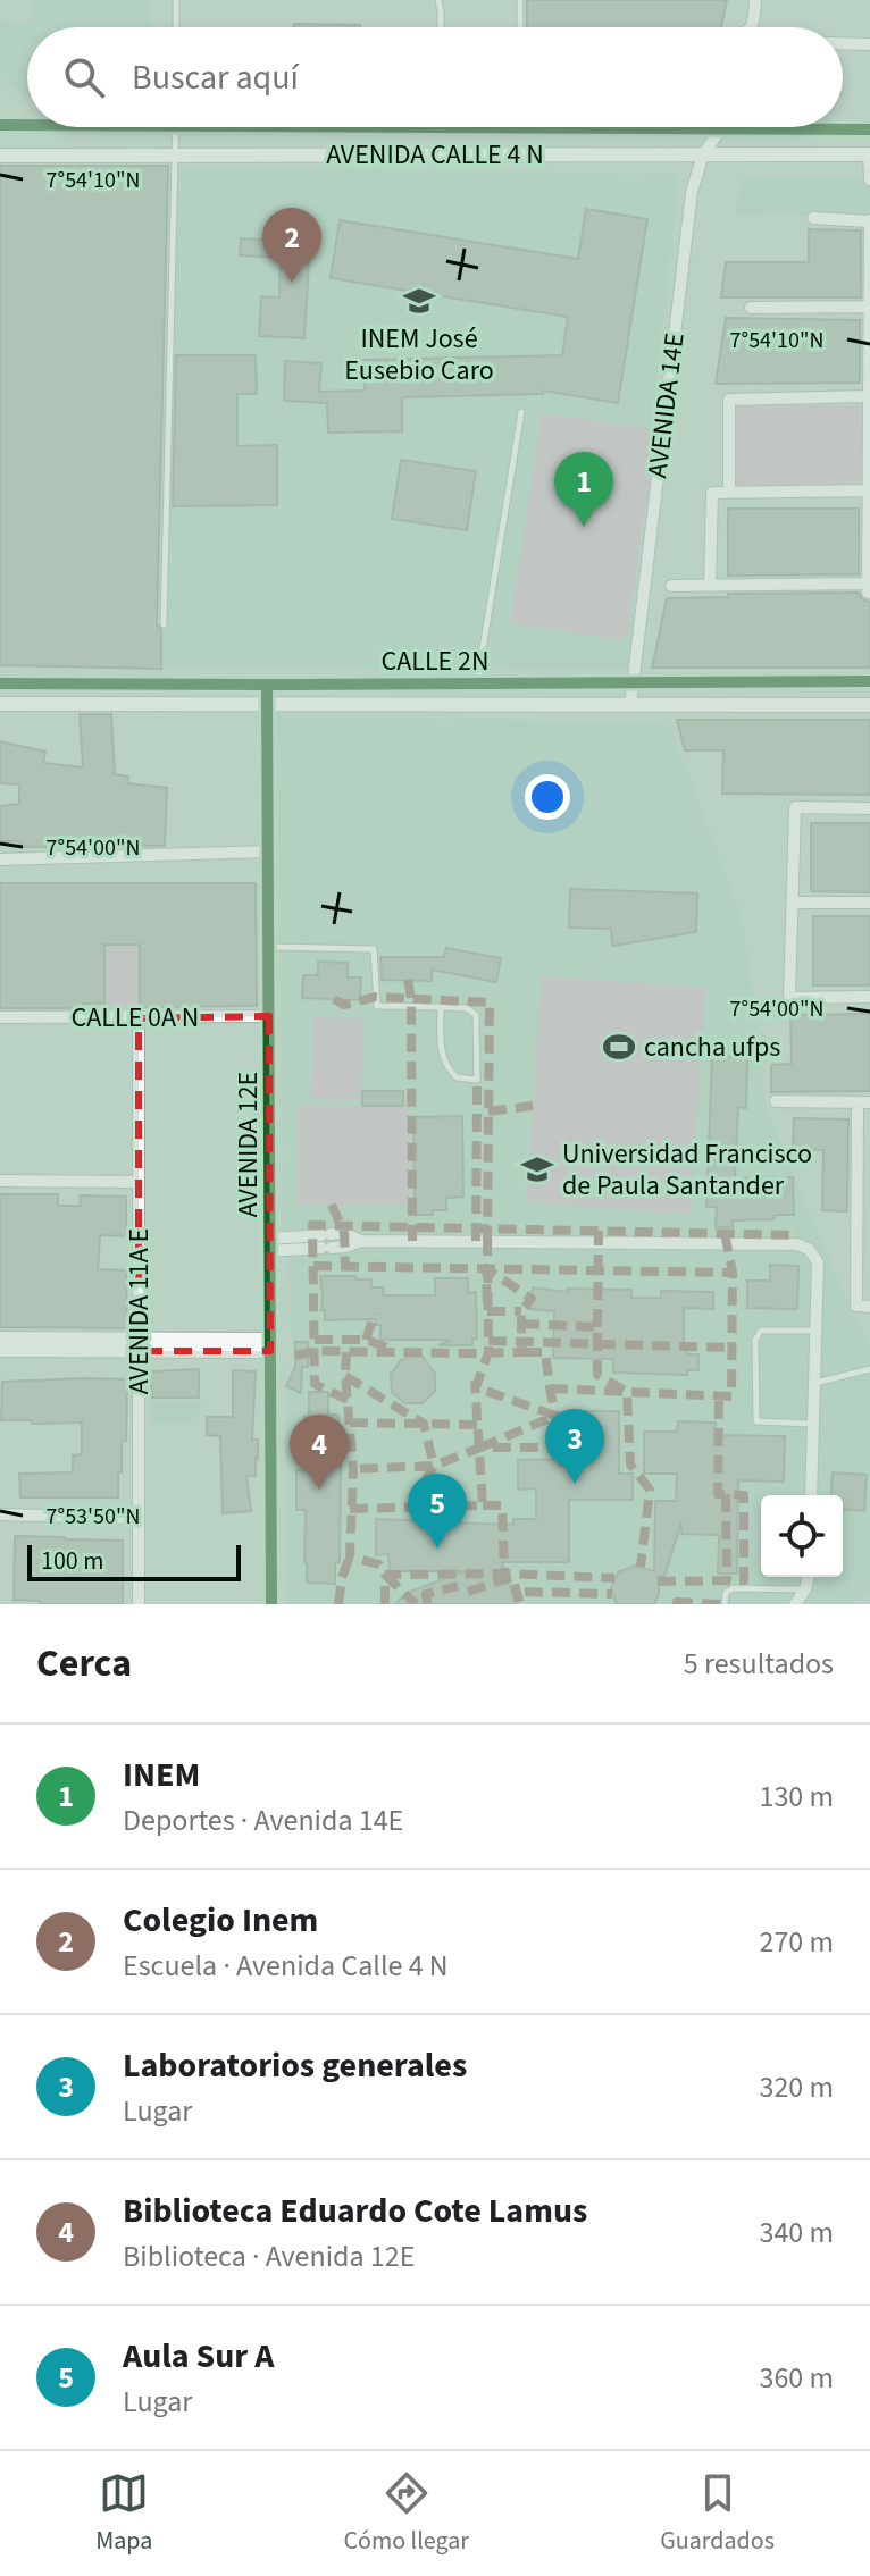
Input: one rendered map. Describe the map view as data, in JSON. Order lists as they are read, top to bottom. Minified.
{"streets":{"street":["AVENIDA CALLE 4 N","AVENIDA 14E","CALLE 2N","CALLE 0A N","AVENIDA 12E","AVENIDA 11A E"]},"crossings":[["AVENIDA CALLE 4 N","AVENIDA 14E"],["AVENIDA 14E","CALLE 2N"],["CALLE 2N","AVENIDA 12E"],["CALLE 0A N","AVENIDA 12E"],["CALLE 0A N","AVENIDA 11A E"]],"places":{"school or university":["INEM José Eusebio Caro","Universidad Francisco de Paula Santander"],"sports":["cancha ufps"]},"scale_bar":"100 m","page":{"search":"Buscar aquí","pins":["2","1","3","4","5"],"scale":"100 m","heading":["Cerca","5 resultados"],"list":[{"mark":"1","name":"INEM","note":"Deportes · Avenida 14E","value":"130 m"},{"mark":"2","name":"Colegio Inem","note":"Escuela · Avenida Calle 4 N","value":"270 m"},{"mark":"3","name":"Laboratorios generales","note":"Lugar","value":"320 m"},{"mark":"4","name":"Biblioteca Eduardo Cote Lamus","note":"Biblioteca · Avenida 12E","value":"340 m"},{"mark":"5","name":"Aula Sur A","note":"Lugar","value":"360 m"}],"nav":["Mapa","Cómo llegar","Guardados"]},"coordinates":["7°54'10\"N","7°54'00\"N","7°53'50\"N"]}
